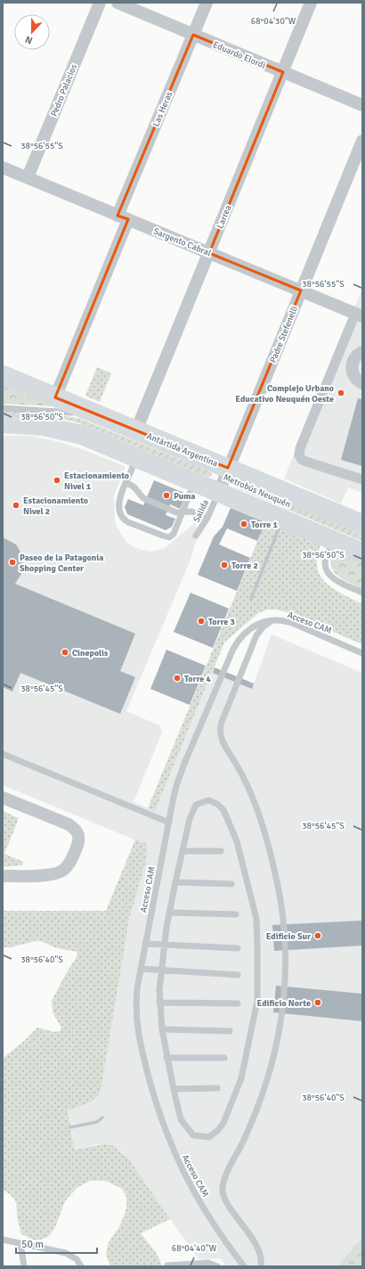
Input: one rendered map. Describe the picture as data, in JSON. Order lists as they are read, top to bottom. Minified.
{"streets":{"main road":["Antártida Argentina"],"street":["Eduardo Elordi","Pedro Palacios","Las Heras","Larrea","Sargento Cabral","Padre Stefenelli"],"lane":["Metrobús Neuquén","Salida","Acceso CAM"]},"crossings":[["Eduardo Elordi","Las Heras"],["Eduardo Elordi","Larrea"],["Pedro Palacios","Sargento Cabral"],["Las Heras","Sargento Cabral"],["Las Heras","Antártida Argentina"],["Larrea","Sargento Cabral"],["Larrea","Antártida Argentina"],["Sargento Cabral","Padre Stefenelli"],["Padre Stefenelli","Antártida Argentina"],["Padre Stefenelli","Metrobús Neuquén"],["Padre Stefenelli","Salida"],["Antártida Argentina","Metrobús Neuquén"],["Antártida Argentina","Salida"],["Metrobús Neuquén","Salida"]],"places":["Complejo Urbano Educativo Neuquén Oeste","Estacionamiento Nivel 1","Puma","Estacionamiento Nivel 2","Torre 1","Paseo de la Patagonia Shopping Center","Torre 2","Torre 3","Cinepolis","Torre 4","Edificio Sur","Edificio Norte"],"scale_bar":"50 m","north":"bottom","coordinates":["68°04'30\"W","38°56'55\"S","38°56'50\"S","38°56'45\"S","38°56'40\"S","68°04'40\"W"]}
